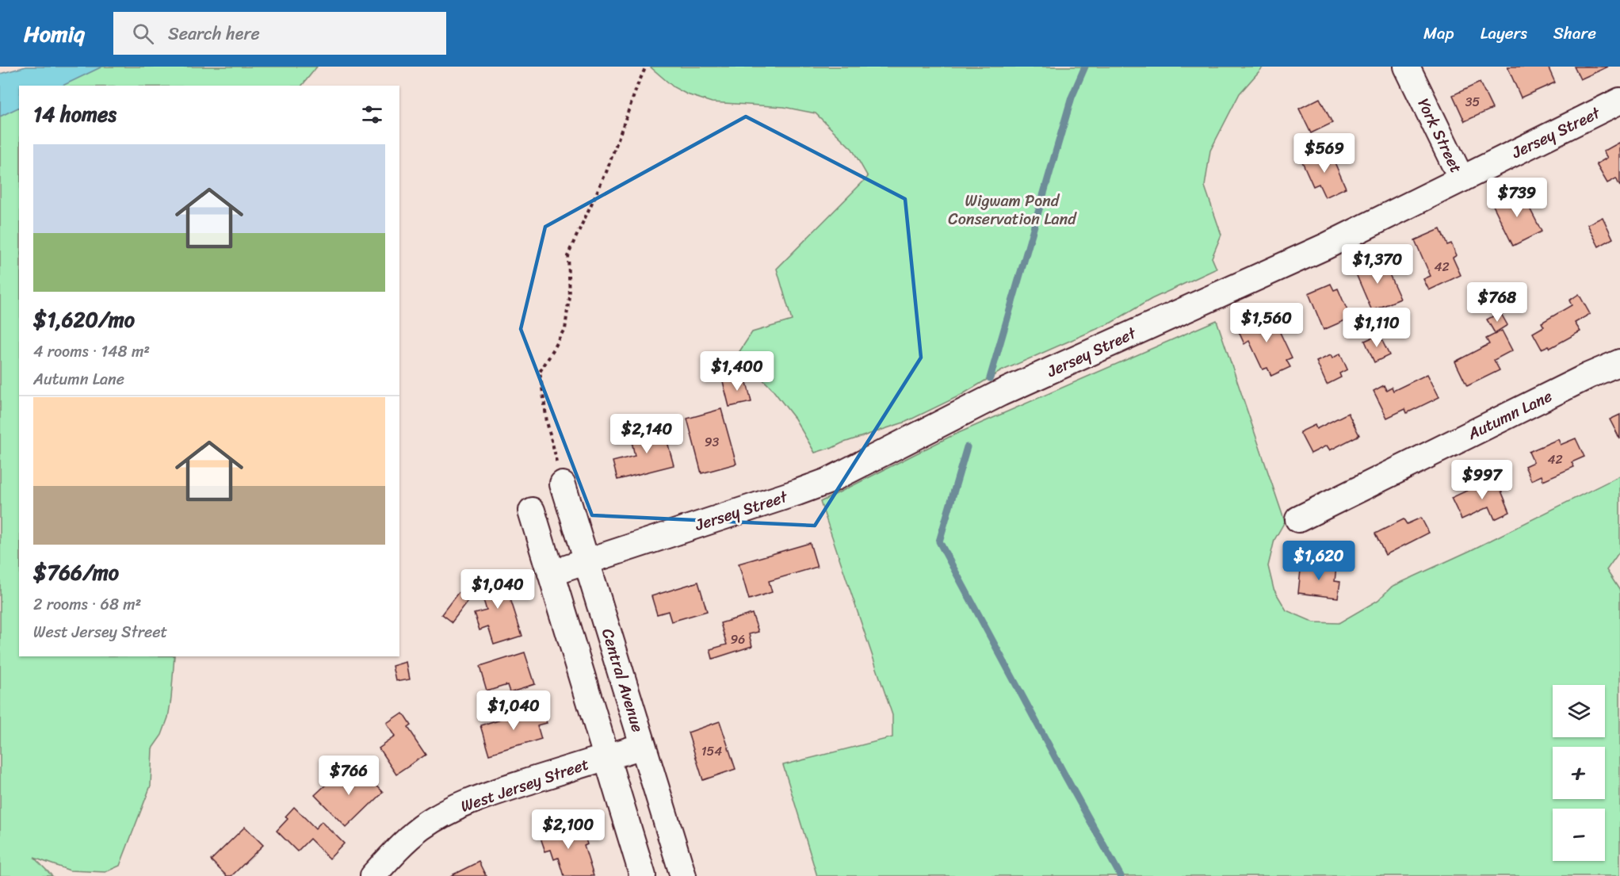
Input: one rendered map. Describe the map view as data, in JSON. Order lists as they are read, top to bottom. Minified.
{"streets":{"street":["Jersey Street","York Street","Autumn Lane","Central Avenue","West Jersey Street"]},"crossings":[["Jersey Street","York Street"],["Jersey Street","Central Avenue"],["Central Avenue","West Jersey Street"]],"parks":["Wigwam Pond Conservation Land"],"house_numbers":["35","42","93","42","96","154"],"page":{"header":"Homiq","search":"Search here","nav":["Map","Layers","Share"],"heading":"14 homes","price":["$569","$739","$1,370","$768","$1,560","$1,110","$1,400","$2,140","$997","$1,620","$1,040","$1,040","$766","$2,100"],"list":[{"name":"$1,620/mo","note":"4 rooms · 148 m² · Autumn Lane"},{"name":"$766/mo","note":"2 rooms · 68 m² · West Jersey Street"}],"map_buttons":["+","−"]}}
